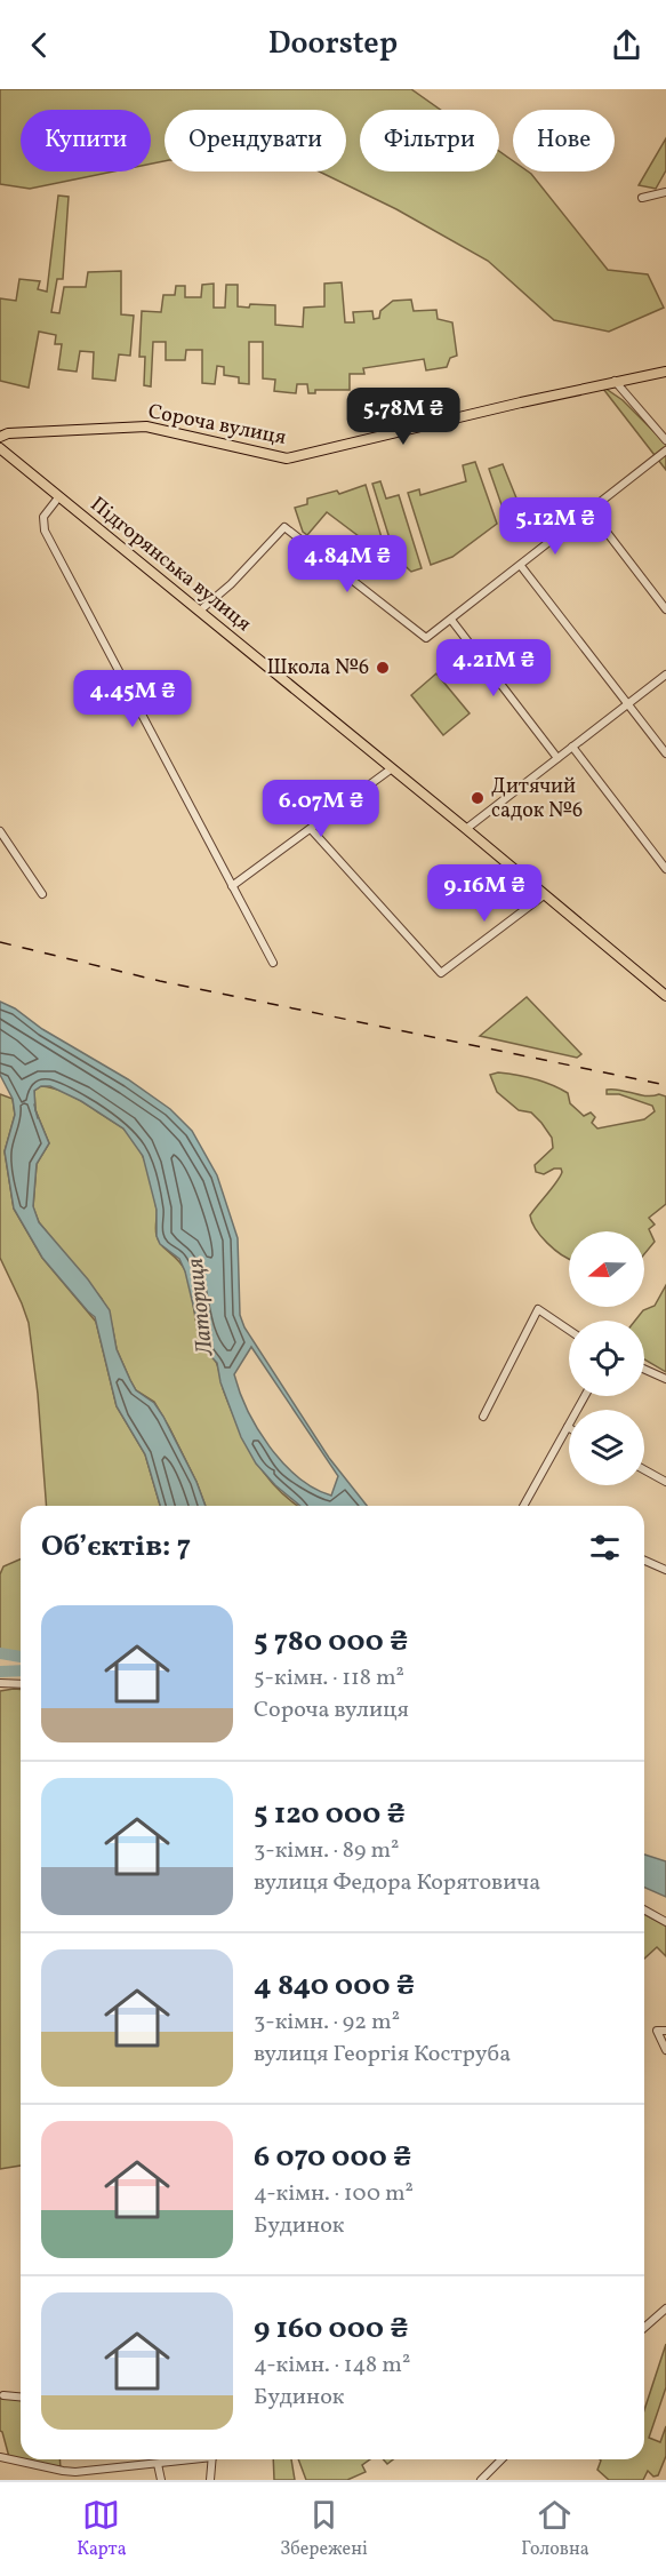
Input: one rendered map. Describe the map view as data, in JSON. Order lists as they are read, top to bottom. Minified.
{"streets":{"main road":["Сороча вулиця","Підгорянська вулиця"]},"water":["Латориця"],"places":["Школа №6","Дитячий садок №6"],"north":"left","page":{"header":"Doorstep","chip":["Купити","Орендувати","Фільтри","Нове"],"price":["5.78M ₴","5.12M ₴","4.84M ₴","4.21M ₴","4.45M ₴","6.07M ₴","9.16M ₴"],"heading":"Об’єктів: 7","list":[{"name":"5 780 000 ₴","note":"5-кімн. · 118 m² · Сороча вулиця"},{"name":"5 120 000 ₴","note":"3-кімн. · 89 m² · вулиця Федора Корятовича"},{"name":"4 840 000 ₴","note":"3-кімн. · 92 m² · вулиця Георгія Коструба"},{"name":"6 070 000 ₴","note":"4-кімн. · 100 m² · Будинок"},{"name":"9 160 000 ₴","note":"4-кімн. · 148 m² · Будинок"}],"tabs":["Карта","Збережені","Головна"]}}
